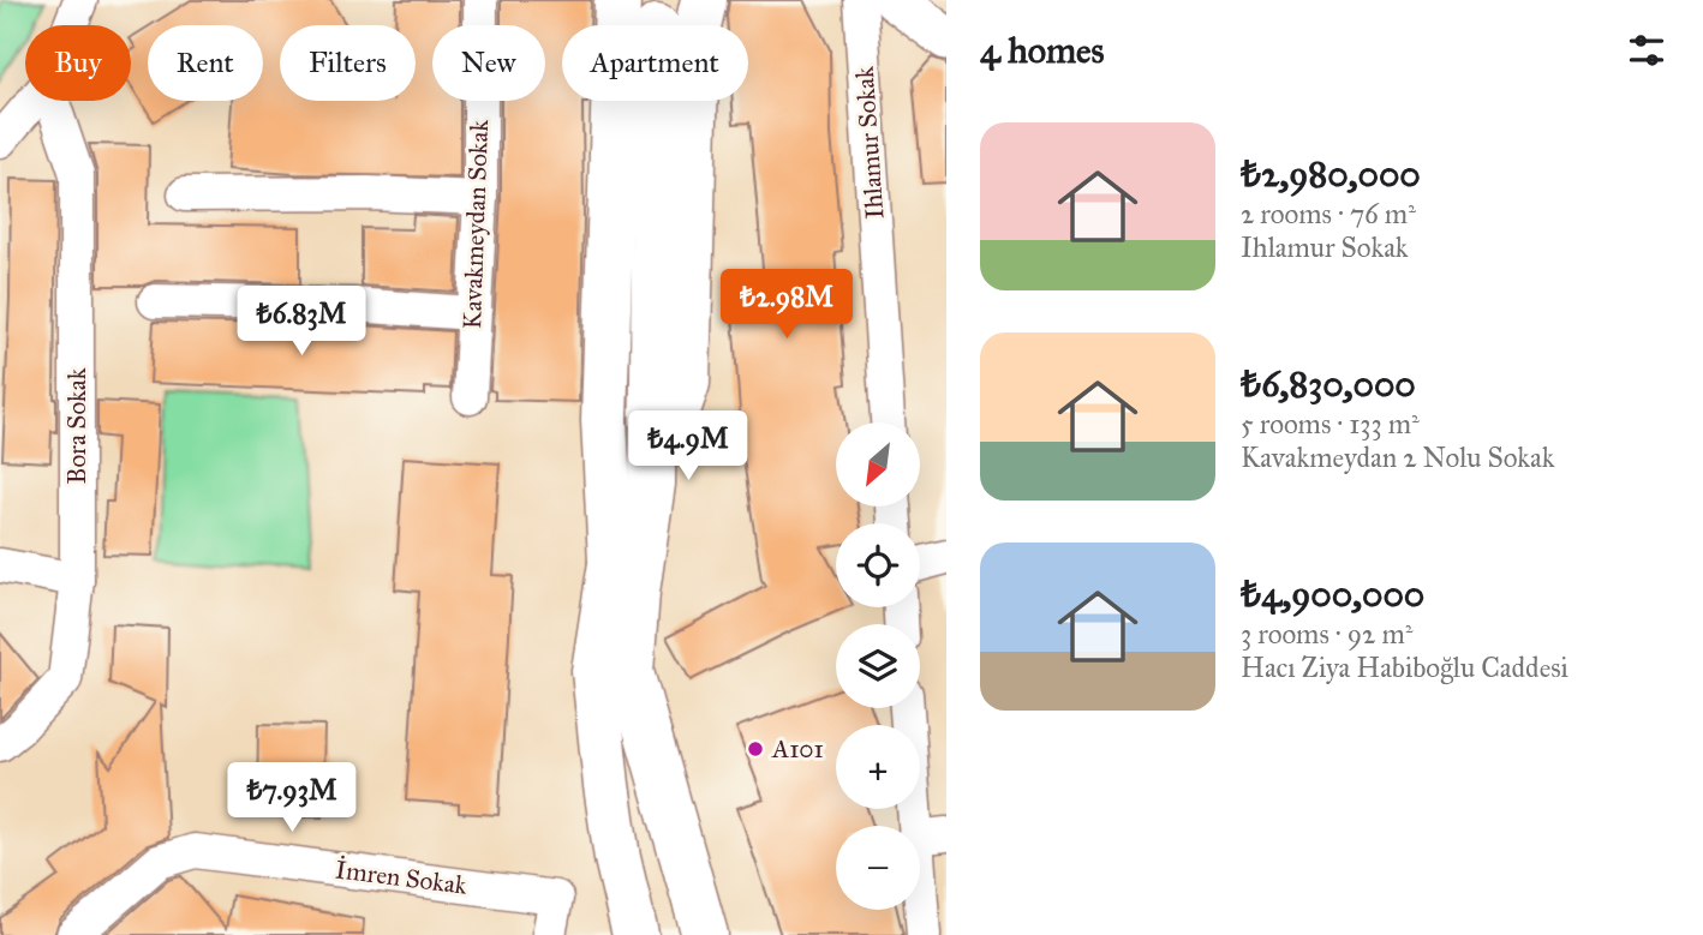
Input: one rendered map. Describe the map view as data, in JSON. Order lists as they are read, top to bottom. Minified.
{"streets":{"street":["Ihlamur Sokak","Kavakmeydan Sokak","Bora Sokak","İmren Sokak"]},"places":["A101"],"north":"bottom left","page":{"heading":"4 homes","chip":["Buy","Rent","Filters","New","Apartment"],"list":[{"name":"₺2,980,000","note":"2 rooms · 76 m² · Ihlamur Sokak"},{"name":"₺6,830,000","note":"5 rooms · 133 m² · Kavakmeydan 2 Nolu Sokak"},{"name":"₺4,900,000","note":"3 rooms · 92 m² · Hacı Ziya Habiboğlu Caddesi"}],"price":["₺2.98M","₺6.83M","₺4.9M","₺7.93M"],"map_buttons":["+","−"]}}
